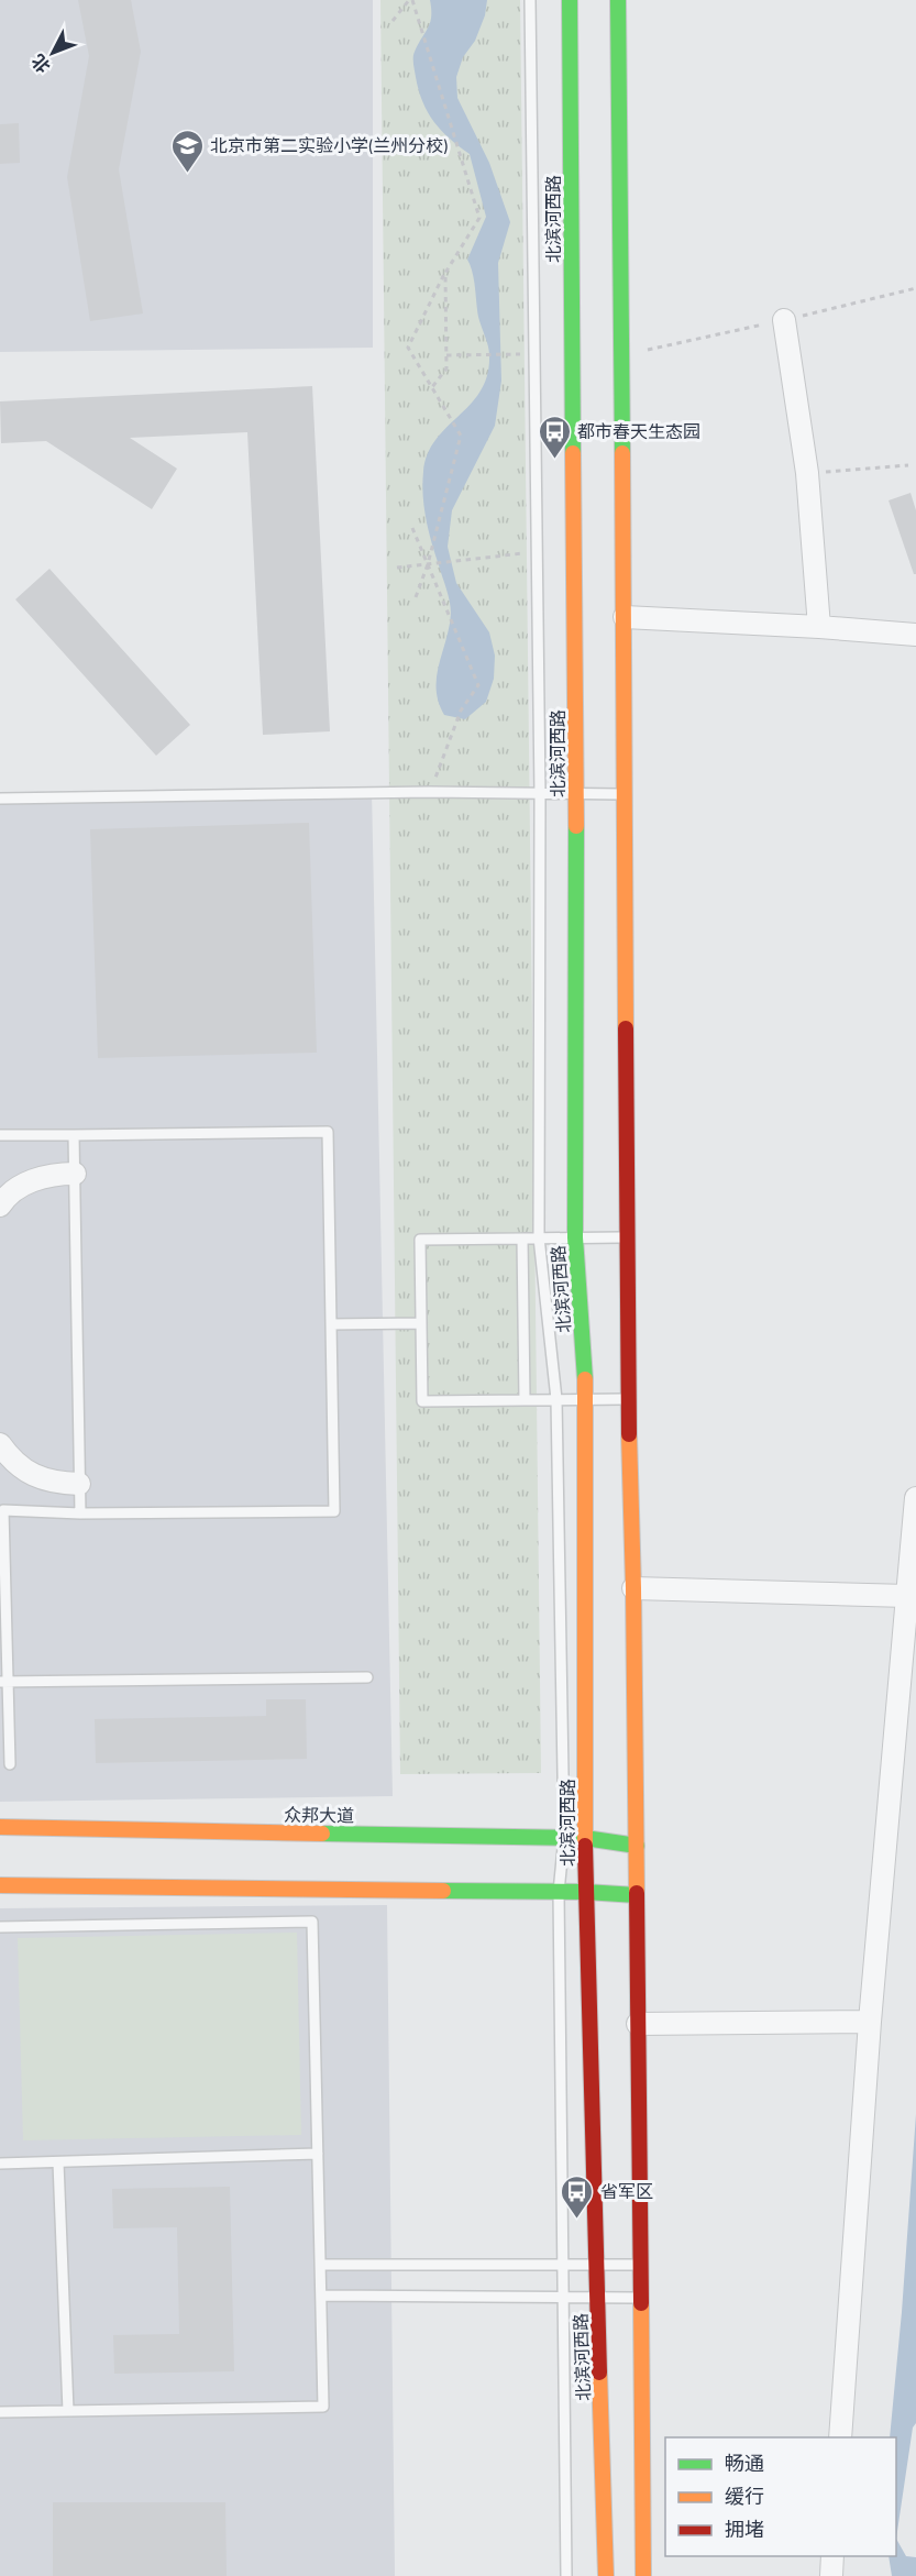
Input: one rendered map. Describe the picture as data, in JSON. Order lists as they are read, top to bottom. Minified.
{"streets":{"main road":["北滨河西路","众邦大道"]},"crossings":[["北滨河西路","众邦大道"]],"places":{"school or university":["北京市第二实验小学(兰州分校)"],"bus stop":["都市春天生态园","省军区"]},"legend":["畅通","缓行","拥堵"],"north":"bottom left"}
